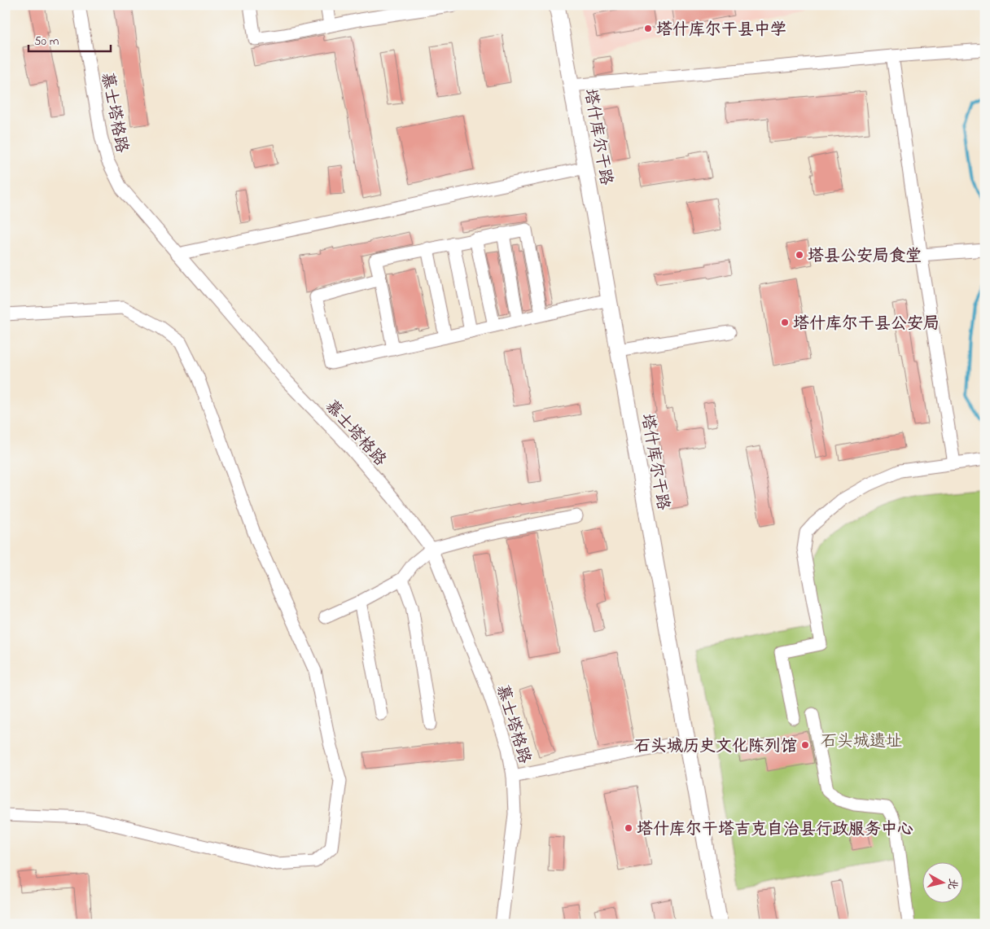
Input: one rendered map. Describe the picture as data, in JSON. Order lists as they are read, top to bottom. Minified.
{"streets":{"main road":["塔什库尔干路"],"street":["慕士塔格路"]},"parks":["石头城遗址"],"places":["塔什库尔干县中学","塔县公安局食堂","塔什库尔干县公安局","石头城历史文化陈列馆","塔什库尔干塔吉克自治县行政服务中心"],"scale_bar":"50 m","north":"right"}
